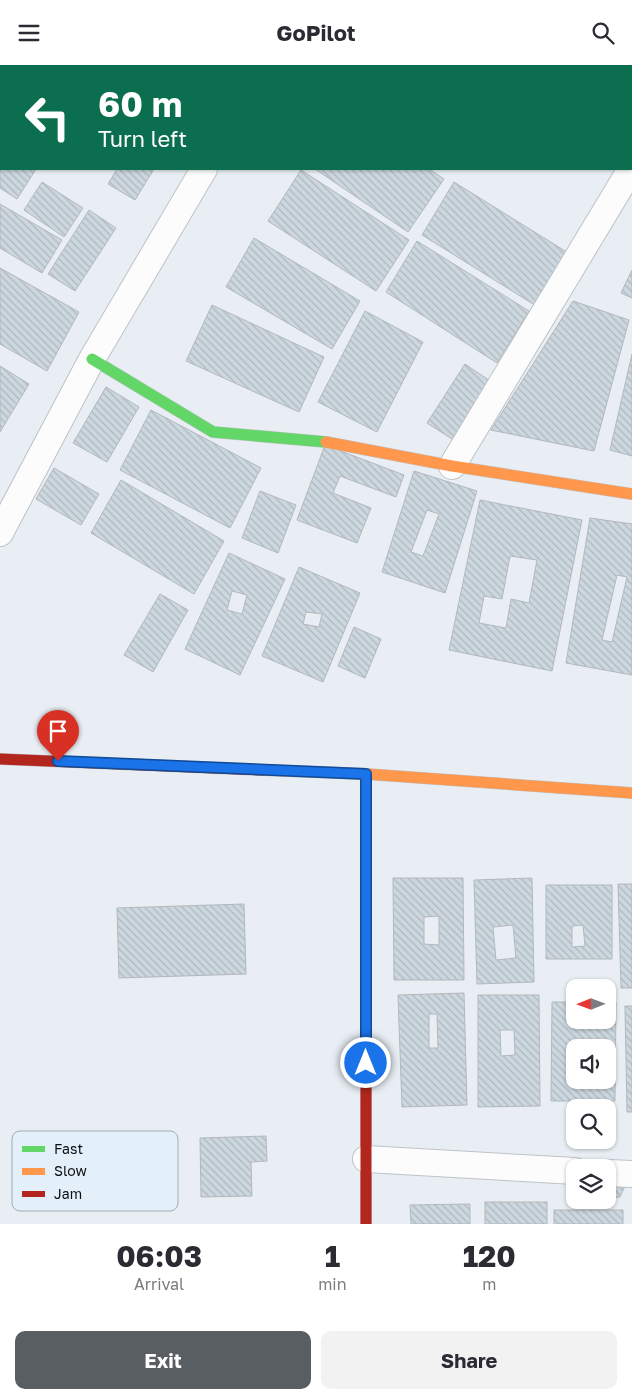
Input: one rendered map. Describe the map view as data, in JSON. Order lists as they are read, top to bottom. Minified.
{"legend":["Fast","Slow","Jam"],"north":"left","page":{"header":"GoPilot","turn":["60 m","Turn left"],"eta":["06:03","Arrival","1","min","120","m"],"buttons":["Exit","Share"]}}
